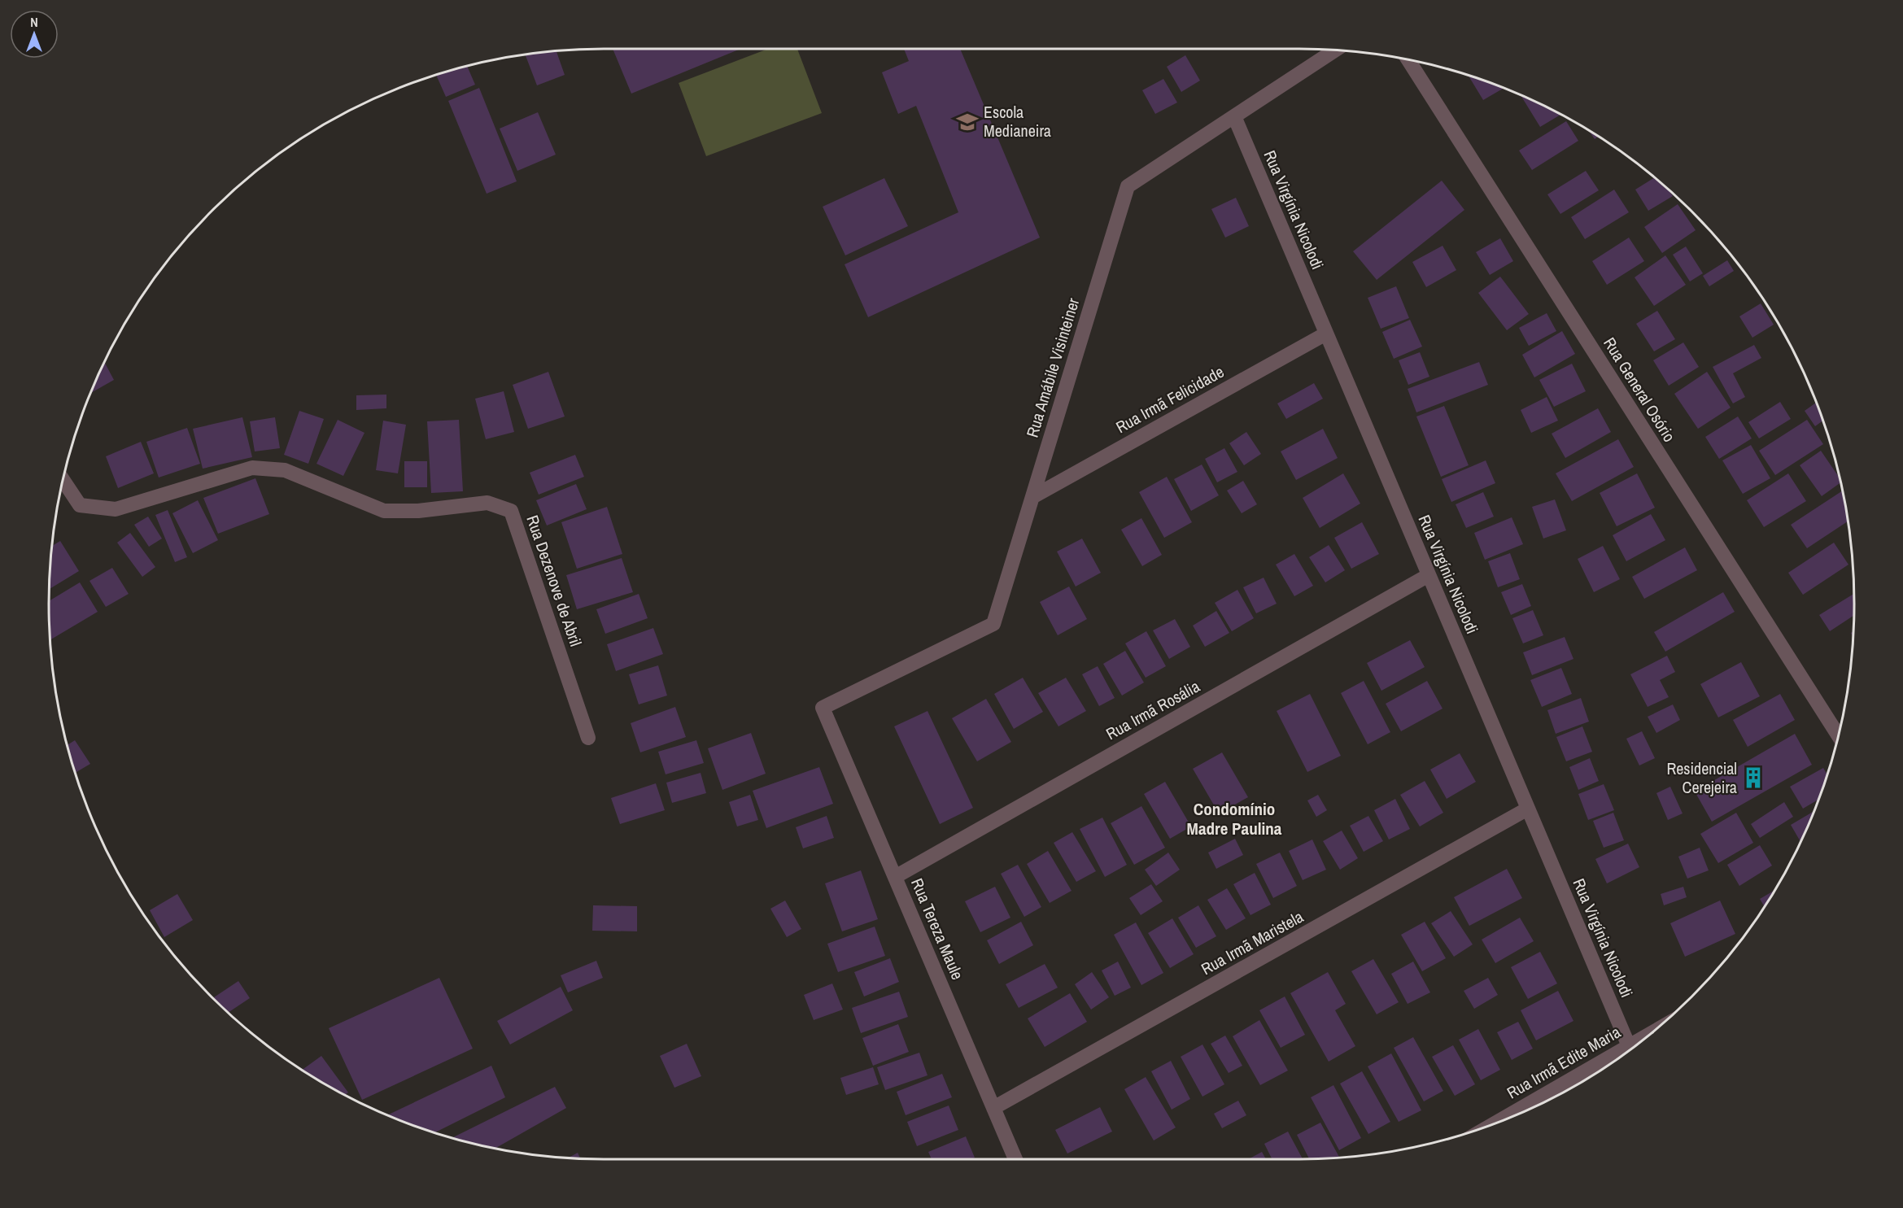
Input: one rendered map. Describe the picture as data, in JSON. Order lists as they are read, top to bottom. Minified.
{"streets":{"street":["Rua Virgínia Nicolodi","Rua Amábile Visinteiner","Rua General Osório","Rua Irmã Felicidade","Rua Dezenove de Abril","Rua Irmã Rosália","Rua Tereza Maule","Rua Irmã Maristela","Rua Irmã Edite Maria"]},"crossings":[["Rua Virgínia Nicolodi","Rua Amábile Visinteiner"],["Rua Virgínia Nicolodi","Rua Irmã Felicidade"],["Rua Virgínia Nicolodi","Rua Irmã Rosália"],["Rua Virgínia Nicolodi","Rua Irmã Maristela"],["Rua Virgínia Nicolodi","Rua Irmã Edite Maria"],["Rua Amábile Visinteiner","Rua Irmã Felicidade"],["Rua Amábile Visinteiner","Rua Tereza Maule"],["Rua Irmã Rosália","Rua Tereza Maule"],["Rua Tereza Maule","Rua Irmã Maristela"]],"districts":["Condomínio Madre Paulina"],"places":{"school or university":["Escola Medianeira"],"building":["Residencial Cerejeira"]},"north":"top"}
